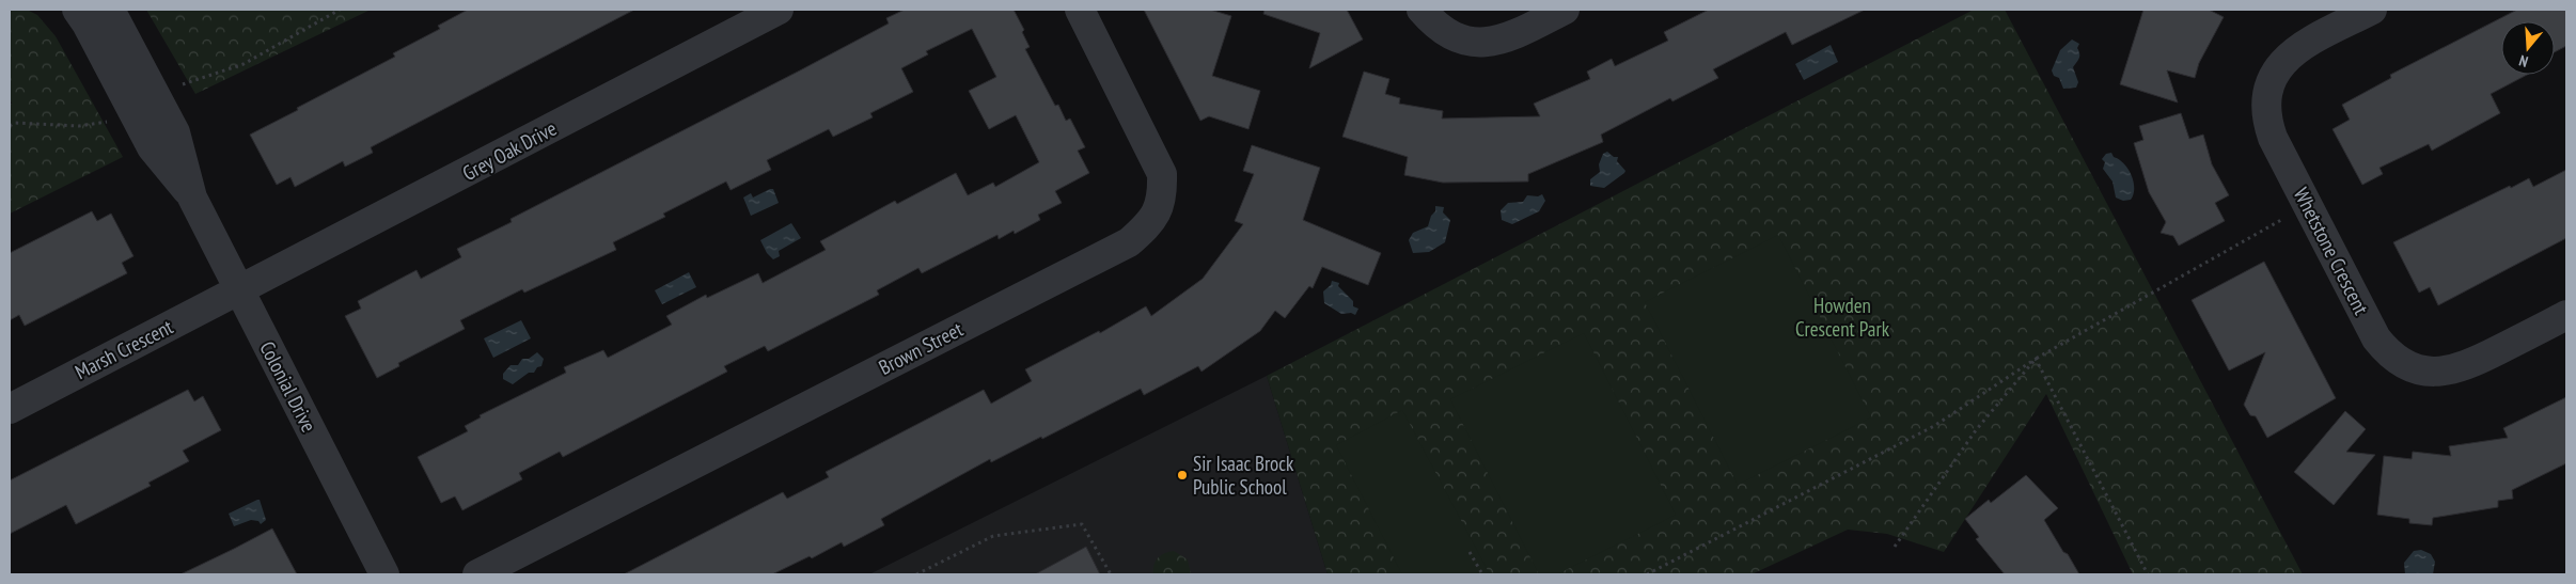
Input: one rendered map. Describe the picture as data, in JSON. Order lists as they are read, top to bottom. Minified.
{"streets":{"street":["Grey Oak Drive","Whetstone Crescent","Brown Street","Marsh Crescent","Colonial Drive"]},"crossings":[["Grey Oak Drive","Marsh Crescent"],["Grey Oak Drive","Colonial Drive"],["Marsh Crescent","Colonial Drive"]],"parks":["Howden Crescent Park"],"places":["Sir Isaac Brock Public School"],"north":"bottom"}
